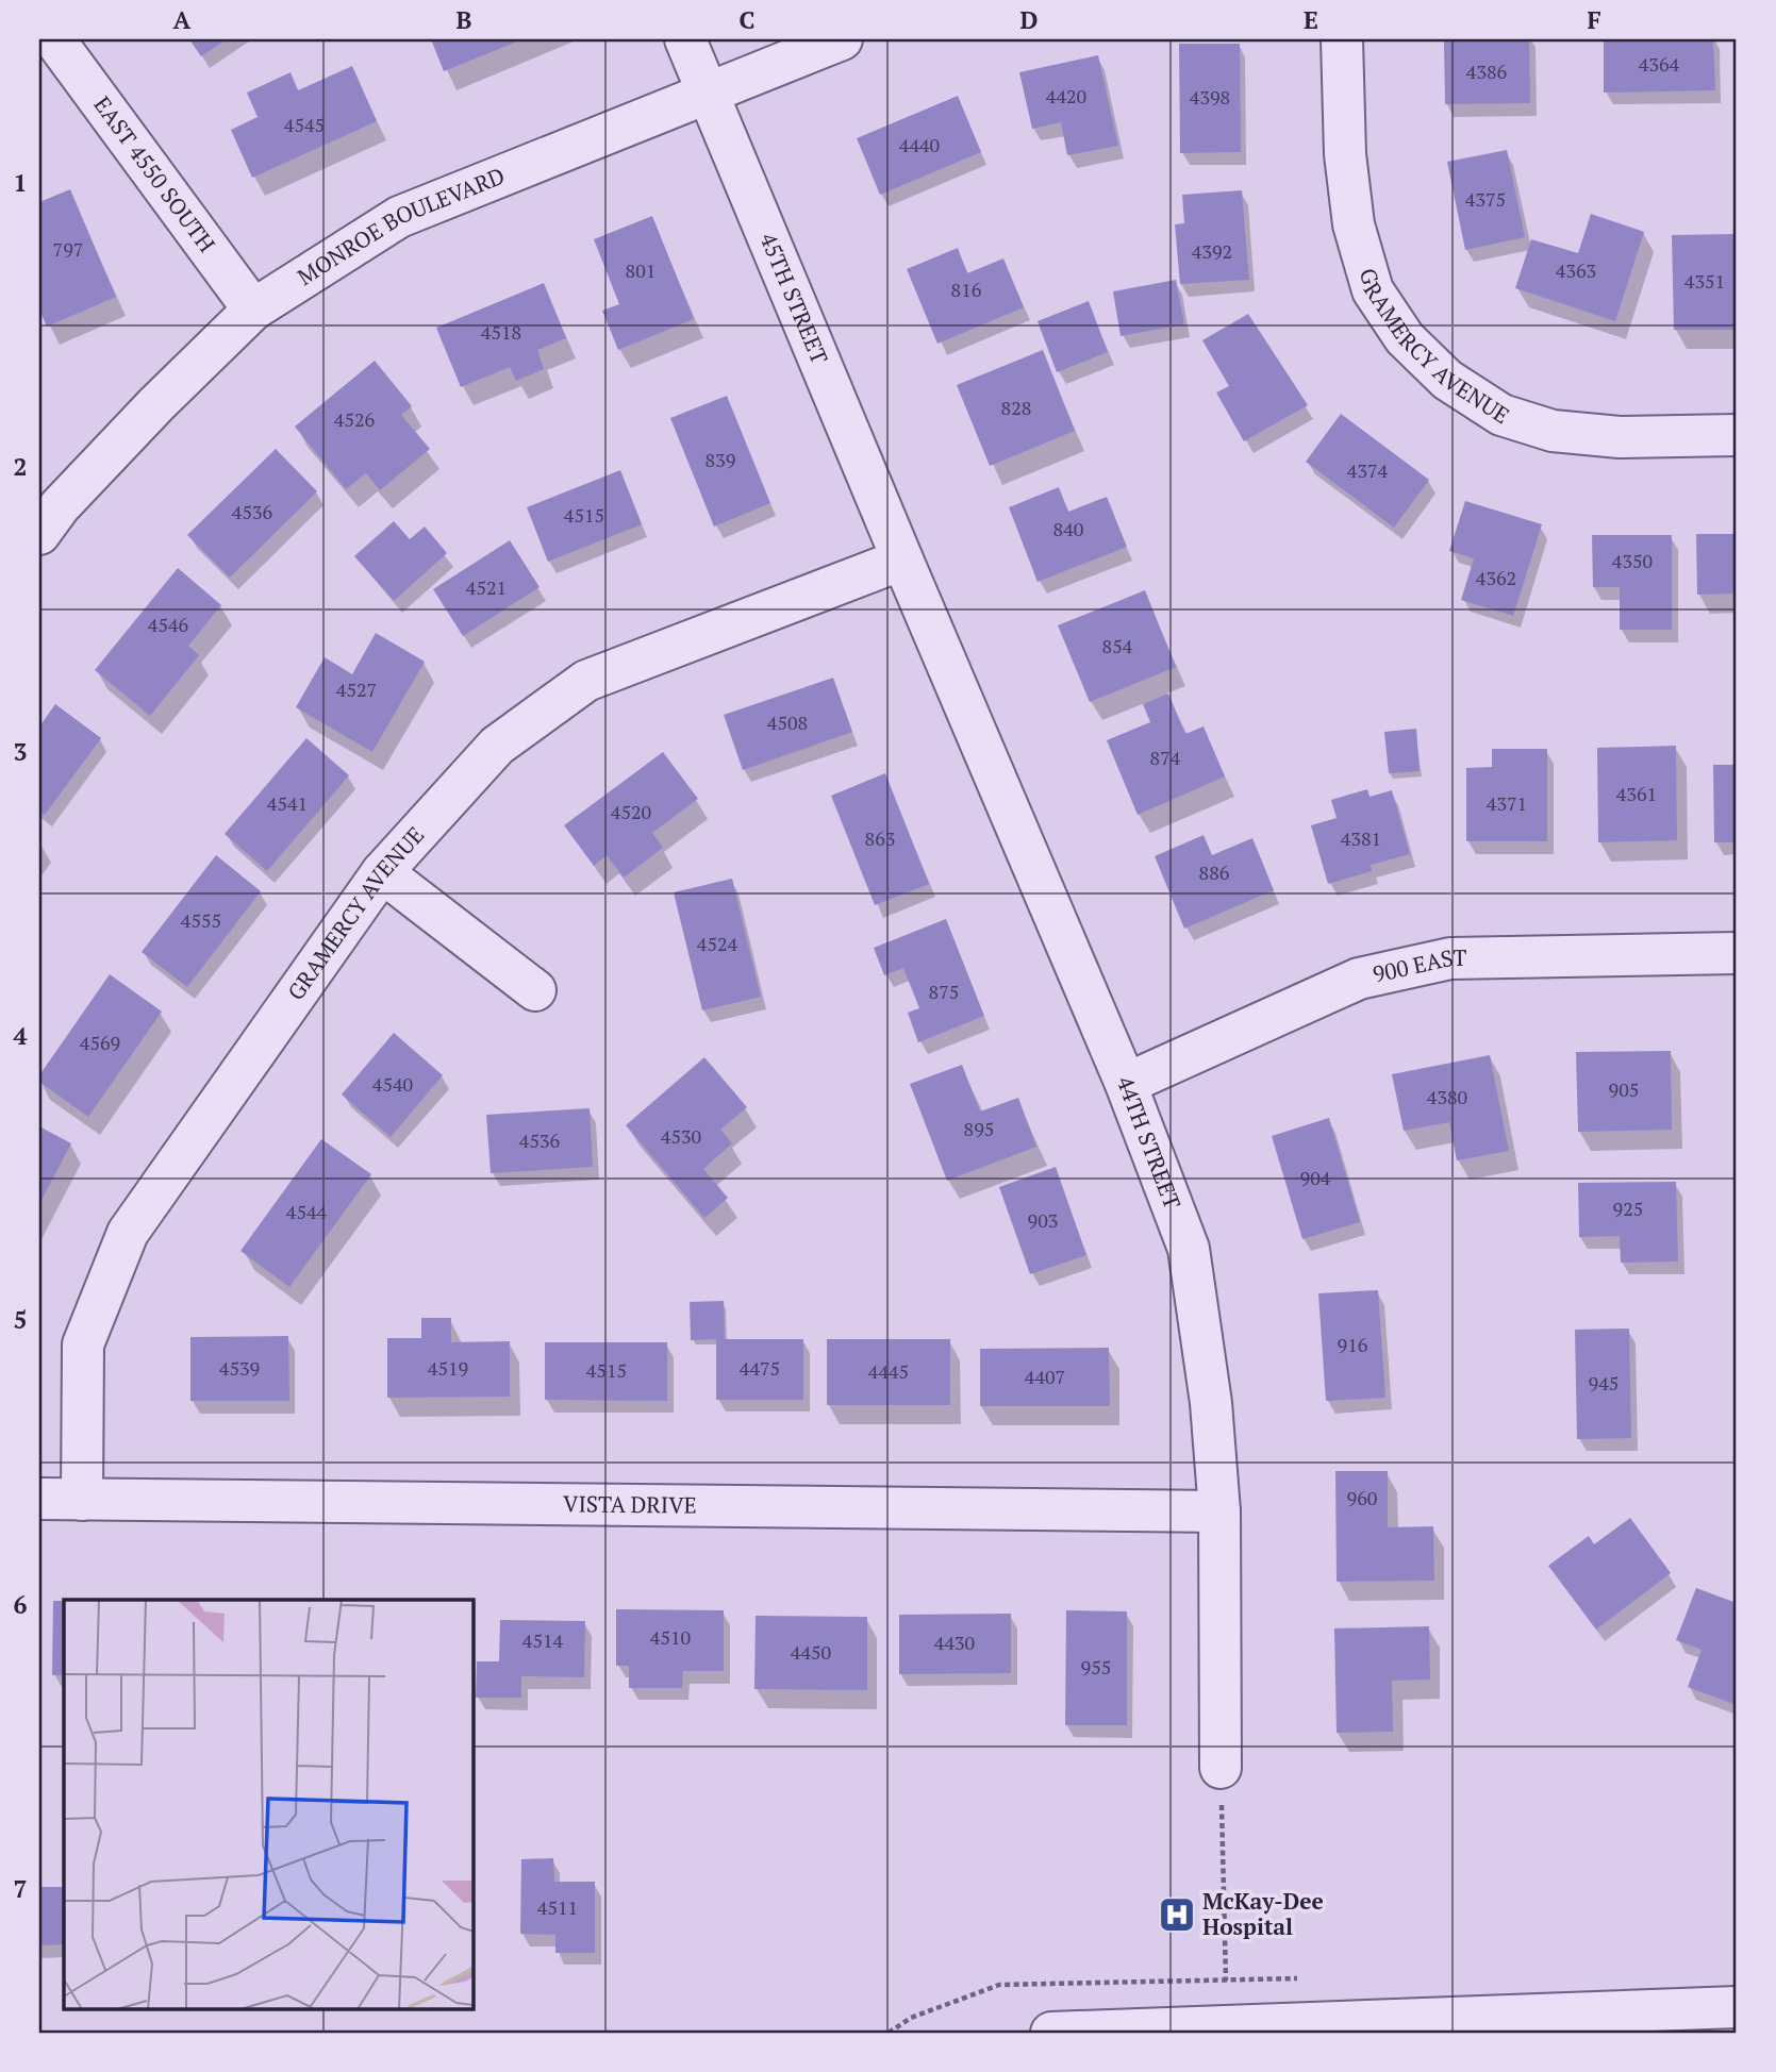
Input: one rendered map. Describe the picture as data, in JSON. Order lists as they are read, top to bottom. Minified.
{"streets":{"street":["EAST 4550 SOUTH","MONROE BOULEVARD","45TH STREET","GRAMERCY AVENUE","900 EAST","44TH STREET","VISTA DRIVE"]},"crossings":[["EAST 4550 SOUTH","MONROE BOULEVARD"],["MONROE BOULEVARD","45TH STREET"],["45TH STREET","GRAMERCY AVENUE"],["45TH STREET","44TH STREET"],["GRAMERCY AVENUE","44TH STREET"],["GRAMERCY AVENUE","VISTA DRIVE"],["900 EAST","44TH STREET"],["44TH STREET","VISTA DRIVE"]],"places":{"hospital":["McKay-Dee Hospital"]},"house_numbers":["4364","4386","4420","4398","4545","4440","4375","797","4392","801","4363","4351","816","4518","828","4526","839","4374","4536","4515","840","4350","4362","4521","4546","854","4527","4508","874","4361","4541","4371","4520","863","4381","886","4555","4524","875","4569","4540","905","4380","895","4530","4536","904","925","4544","903","916","4539","4519","4475","4515","4445","4407","945","960","4510","4514","4430","4450","955","4511"],"grid":{"columns":["A","B","C","D","E","F"],"rows":["1","2","3","4","5","6","7"]}}
